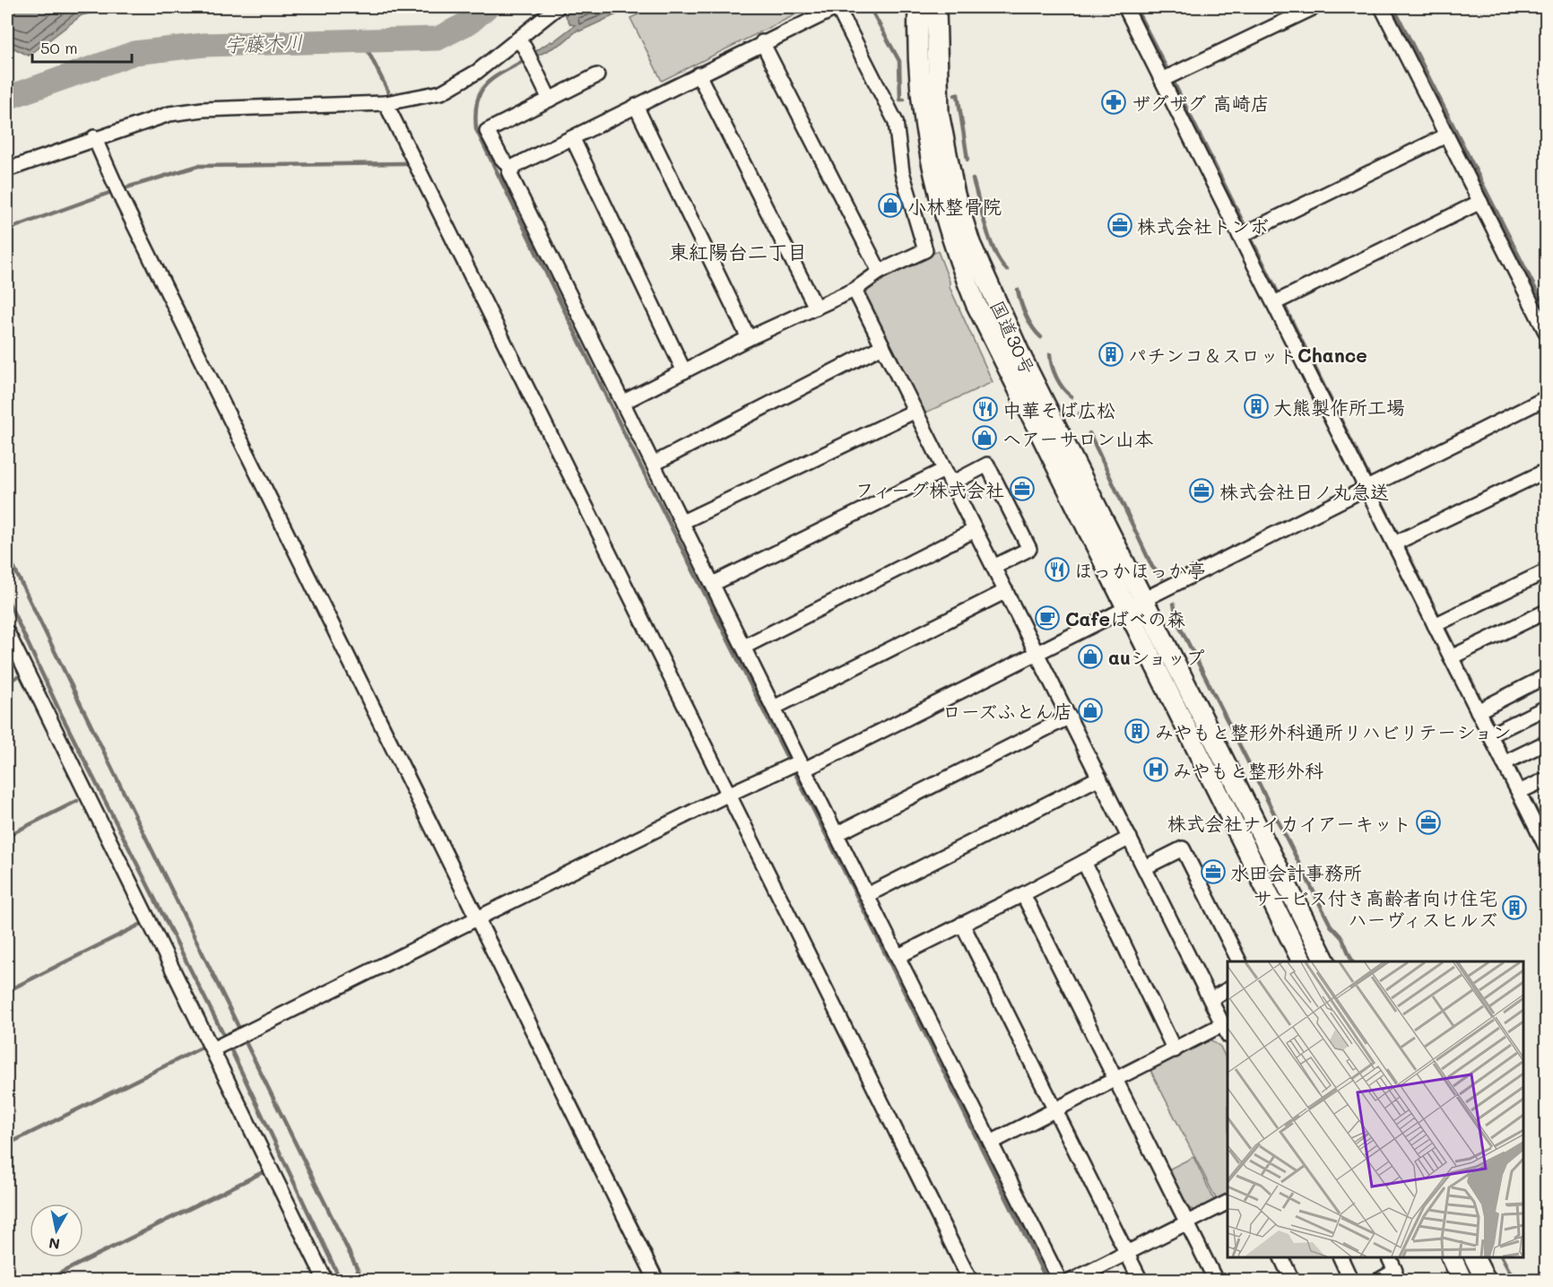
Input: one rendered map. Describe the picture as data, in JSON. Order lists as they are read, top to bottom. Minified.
{"streets":{"highway":["国道30号"]},"districts":["東紅陽台二丁目"],"water":["宇藤木川"],"places":{"pharmacy":["ザグザグ 高崎店"],"shop":["小林整骨院","ヘアーサロン山本","auショップ","ローズふとん店"],"office":["株式会社トンボ","フィーグ株式会社","株式会社日ノ丸急送","株式会社ナイカイアーキット","水田会計事務所"],"building":["パチンコ＆スロットChance","大熊製作所工場","みやもと整形外科通所リハビリテーション","サービス付き高齢者向け住宅 ハーヴィスヒルズ"],"restaurant":["中華そば広松","ほっかほっか亭"],"cafe":["Cafeばべの森"],"hospital":["みやもと整形外科"]},"scale_bar":"50 m","north":"bottom"}
